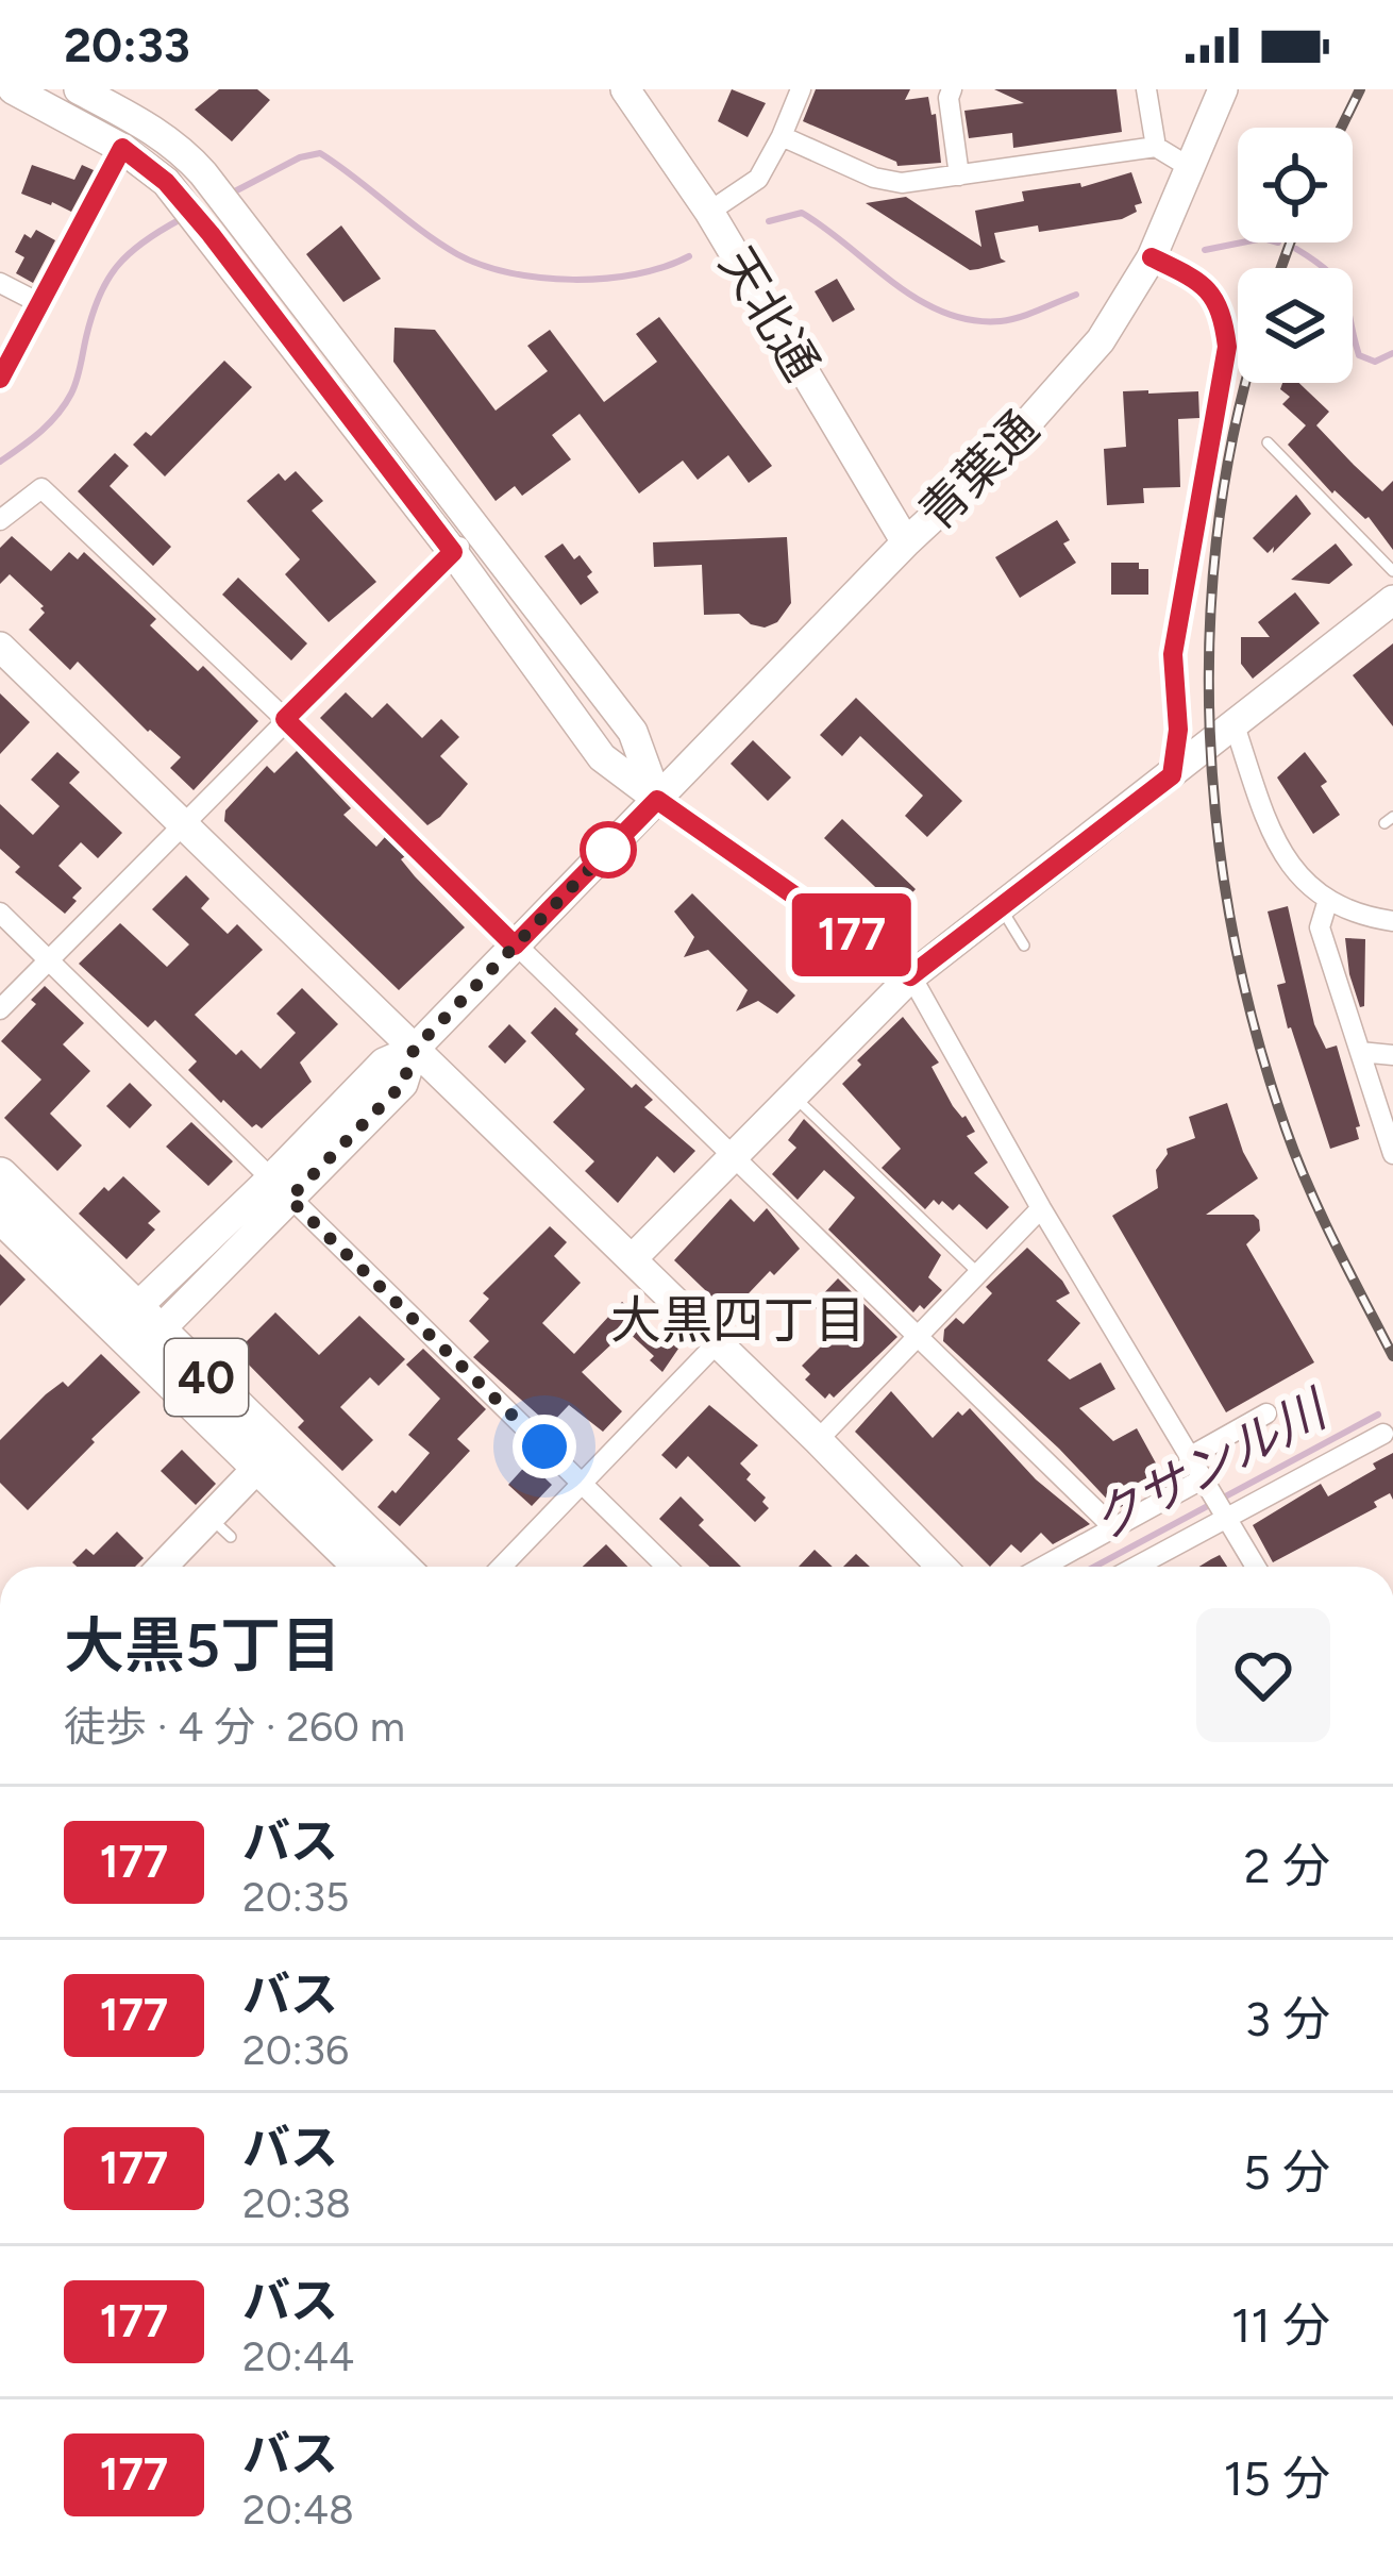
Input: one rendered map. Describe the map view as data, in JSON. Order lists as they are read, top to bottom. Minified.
{"streets":{"highway":["40"],"street":["天北通","青葉通"]},"crossings":[["天北通","青葉通"],["青葉通","40"]],"districts":["大黒四丁目"],"water":["クサンル川"],"lines":["bus line 177"],"page":{"status":"20:33","on_map":"177","heading":["大黒5丁目","徒歩 · 4 分 · 260 m"],"list":[{"mark":"177","name":"バス","note":"20:35","value":"2 分"},{"mark":"177","name":"バス","note":"20:36","value":"3 分"},{"mark":"177","name":"バス","note":"20:38","value":"5 分"},{"mark":"177","name":"バス","note":"20:44","value":"11 分"},{"mark":"177","name":"バス","note":"20:48","value":"15 分"}]}}
